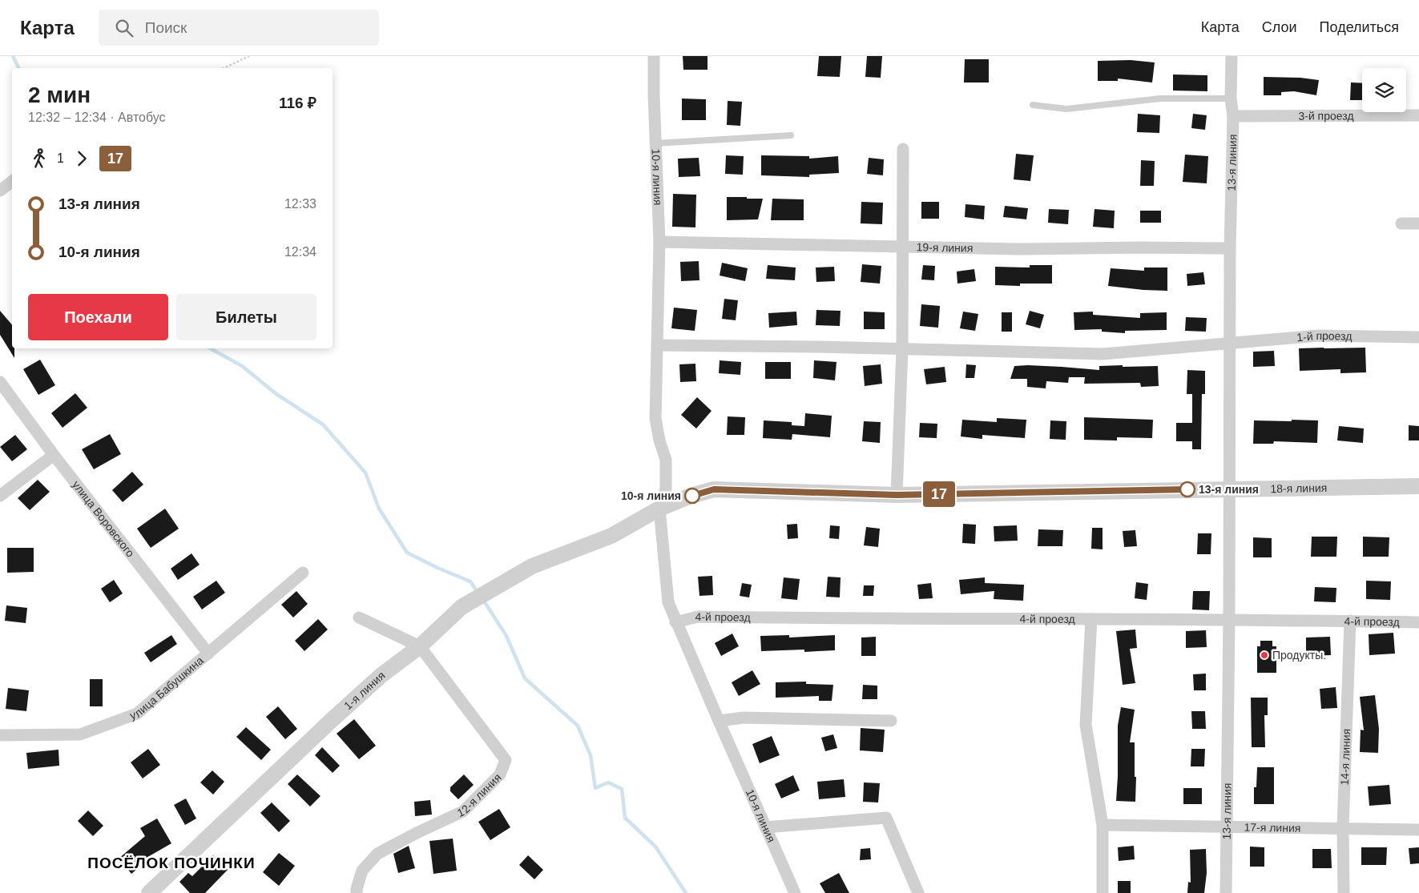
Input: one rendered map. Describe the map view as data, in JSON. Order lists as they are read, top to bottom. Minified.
{"streets":{"street":["3-й проезд","13-я линия","10-я линия","19-я линия","1-й проезд","18-я линия","улица Воровского","4-й проезд","улица Бабушкина","1-я линия","14-я линия","12-я линия","17-я линия"]},"crossings":[["3-й проезд","13-я линия"],["13-я линия","19-я линия"],["13-я линия","1-й проезд"],["13-я линия","18-я линия"],["13-я линия","4-й проезд"],["13-я линия","17-я линия"],["10-я линия","19-я линия"],["10-я линия","1-й проезд"],["10-я линия","18-я линия"],["10-я линия","4-й проезд"],["18-я линия","1-я линия"],["улица Воровского","улица Бабушкина"],["4-й проезд","14-я линия"],["1-я линия","12-я линия"],["14-я линия","17-я линия"]],"districts":["ПОСЁЛОК ПОЧИНКИ"],"places":["13-я линия","10-я линия","Продукты."],"lines":["bus line 17"],"page":{"header":"Карта","search":"Поиск","nav":["Карта","Слои","Поделиться"],"on_map":"17","heading":["2 мин","12:32 – 12:34 · Автобус","116 ₽"],"legs":["1","17"],"list":[{"name":"13-я линия","value":"12:33"},{"name":"10-я линия","value":"12:34"}],"buttons":["Поехали","Билеты"]}}
